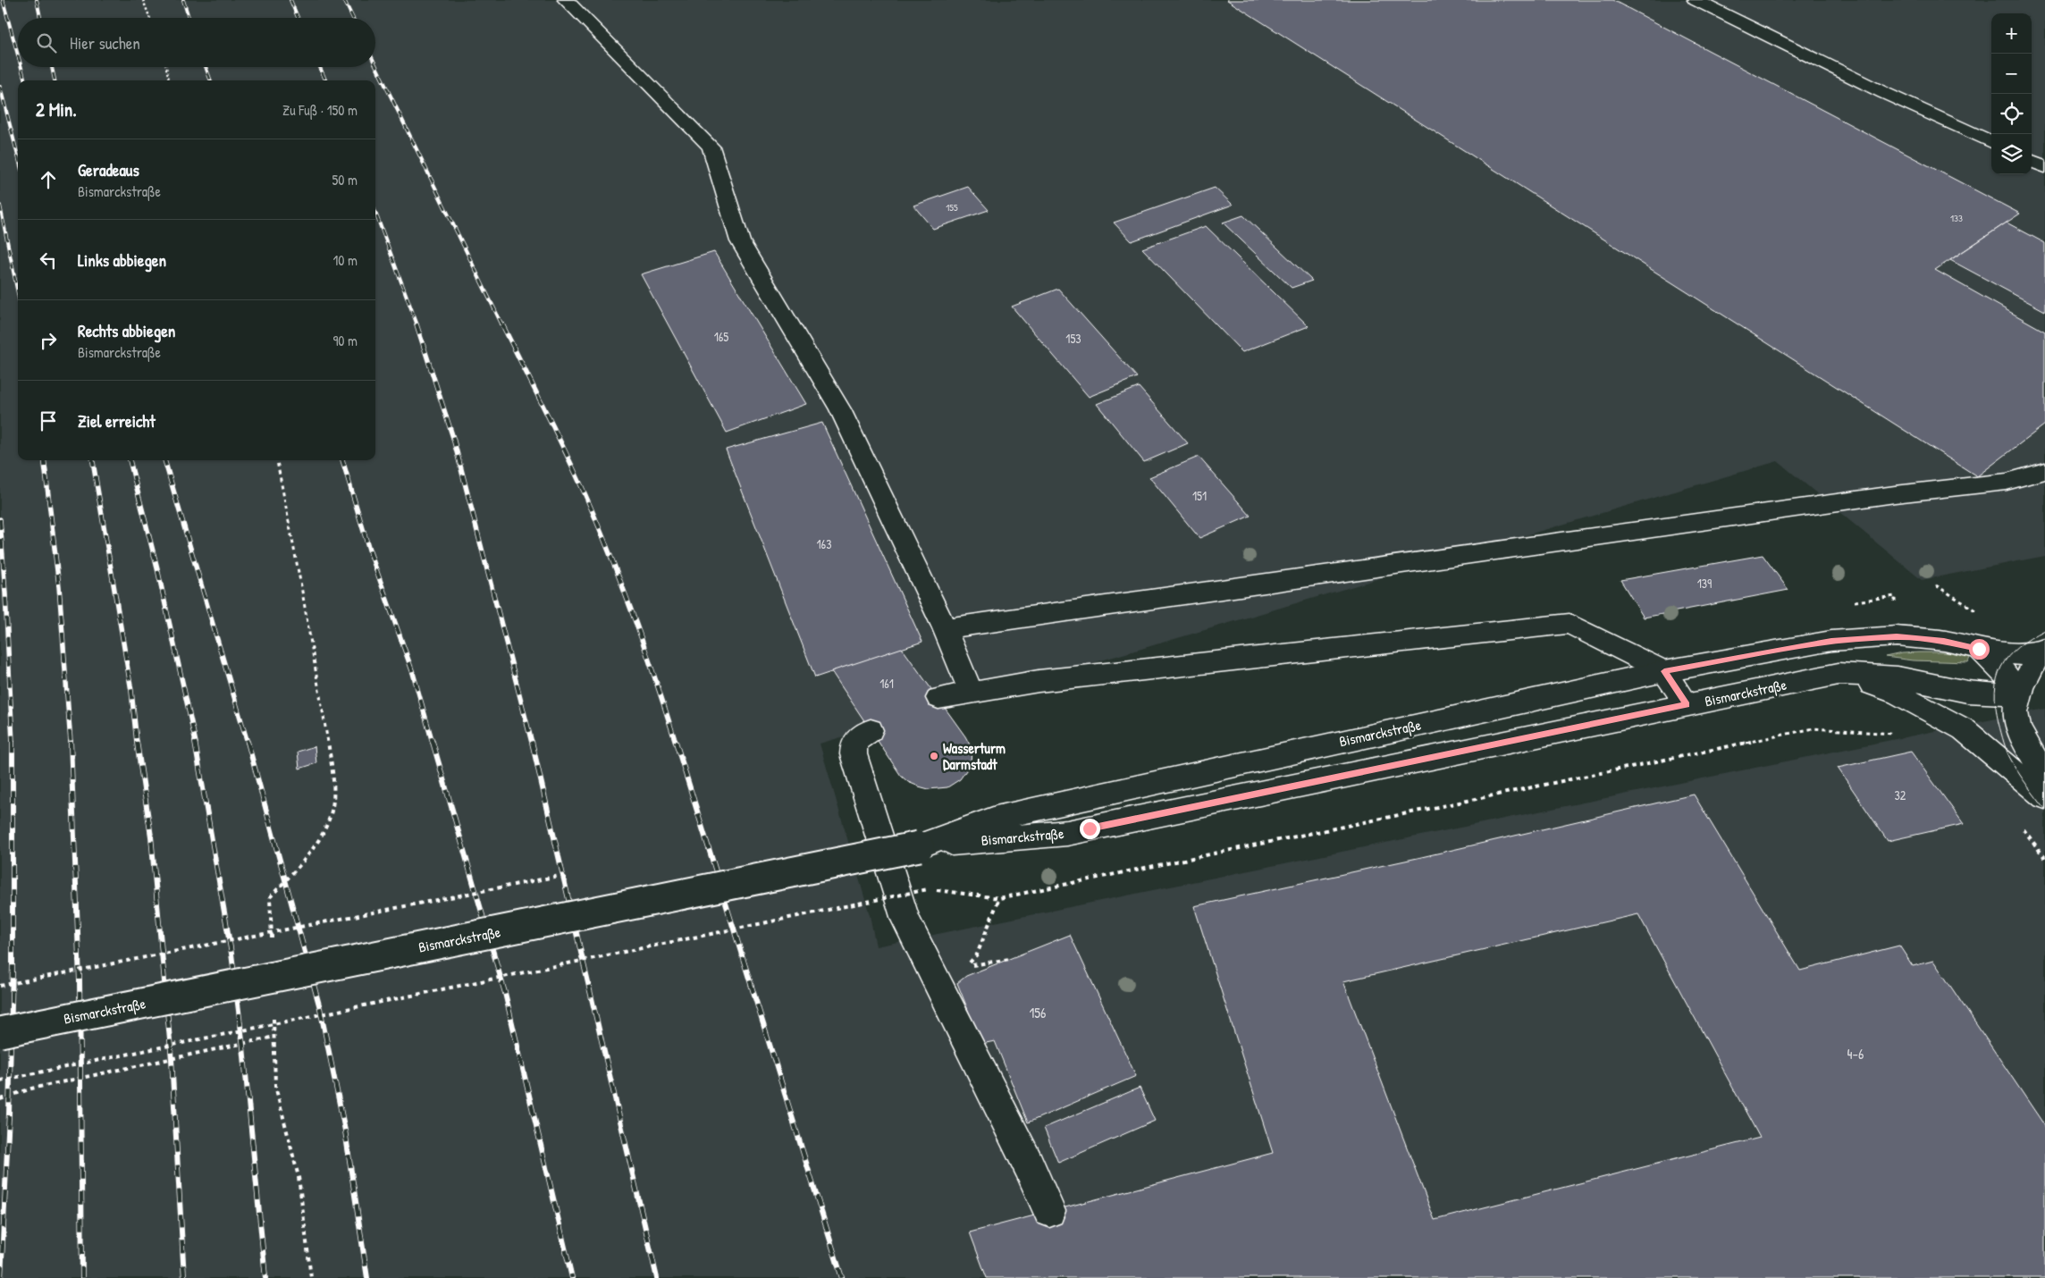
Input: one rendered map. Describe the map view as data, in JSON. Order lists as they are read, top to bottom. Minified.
{"streets":{"main road":["Bismarckstraße"]},"places":["Wasserturm Darmstadt"],"house_numbers":["155","133","165","153","151","163","139","161","32","156","4-6"],"page":{"map_buttons":["+","−"],"search":"Hier suchen","heading":["2 Min.","Zu Fuß · 150 m"],"list":[["Geradeaus","Bismarckstraße","50 m"],["Links abbiegen","10 m"],["Rechts abbiegen","Bismarckstraße","90 m"],"Ziel erreicht"]}}
